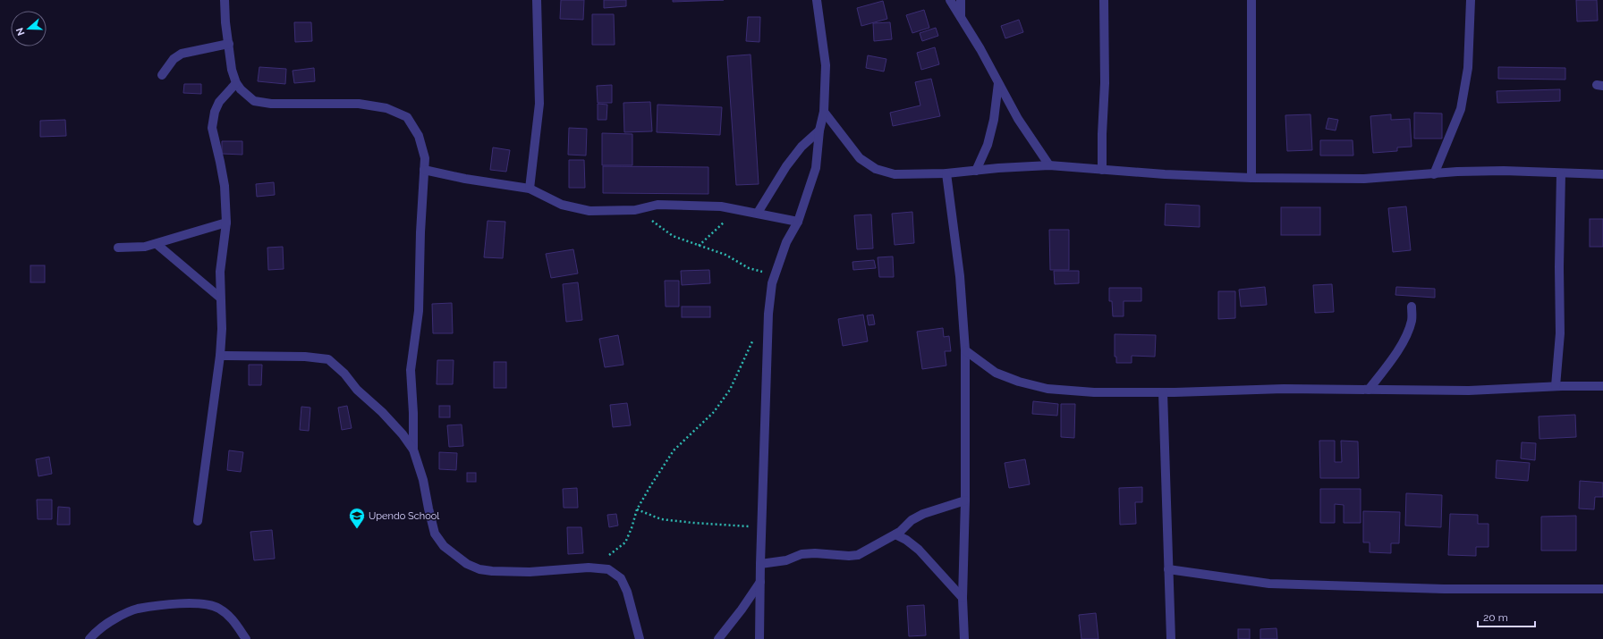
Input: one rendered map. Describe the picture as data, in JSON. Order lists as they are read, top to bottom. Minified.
{"places":{"school or university":["Upendo School"]},"scale_bar":"20 m","north":"left"}
